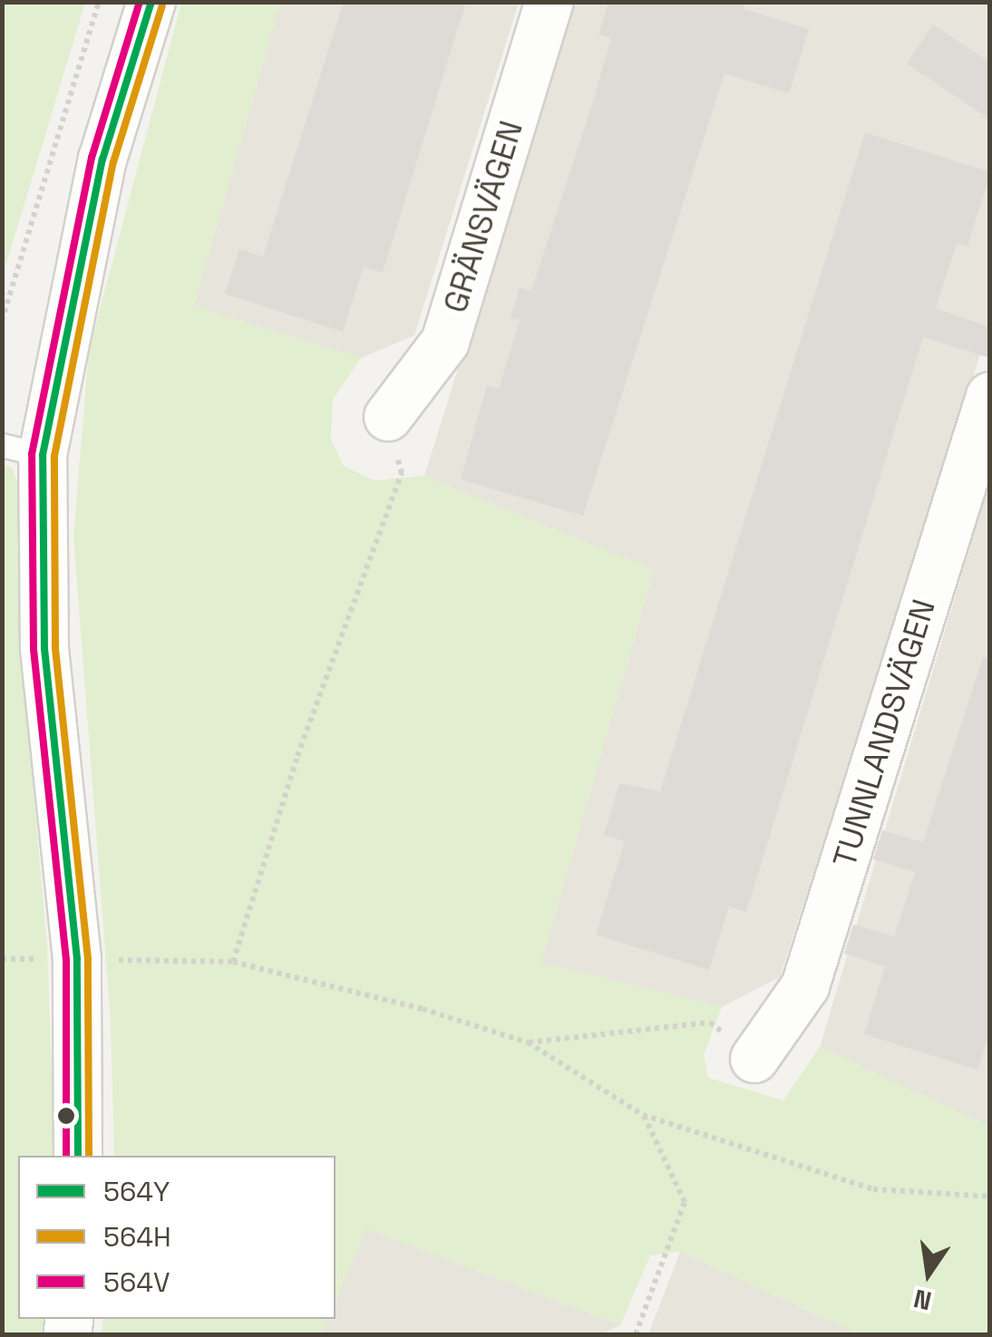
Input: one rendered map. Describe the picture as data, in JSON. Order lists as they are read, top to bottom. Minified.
{"streets":{"street":["GRÄNSVÄGEN","TUNNLANDSVÄGEN"]},"lines":["transit line 564Y","transit line 564V","transit line 564H"],"legend":["564Y","564H","564V"],"north":"bottom"}
